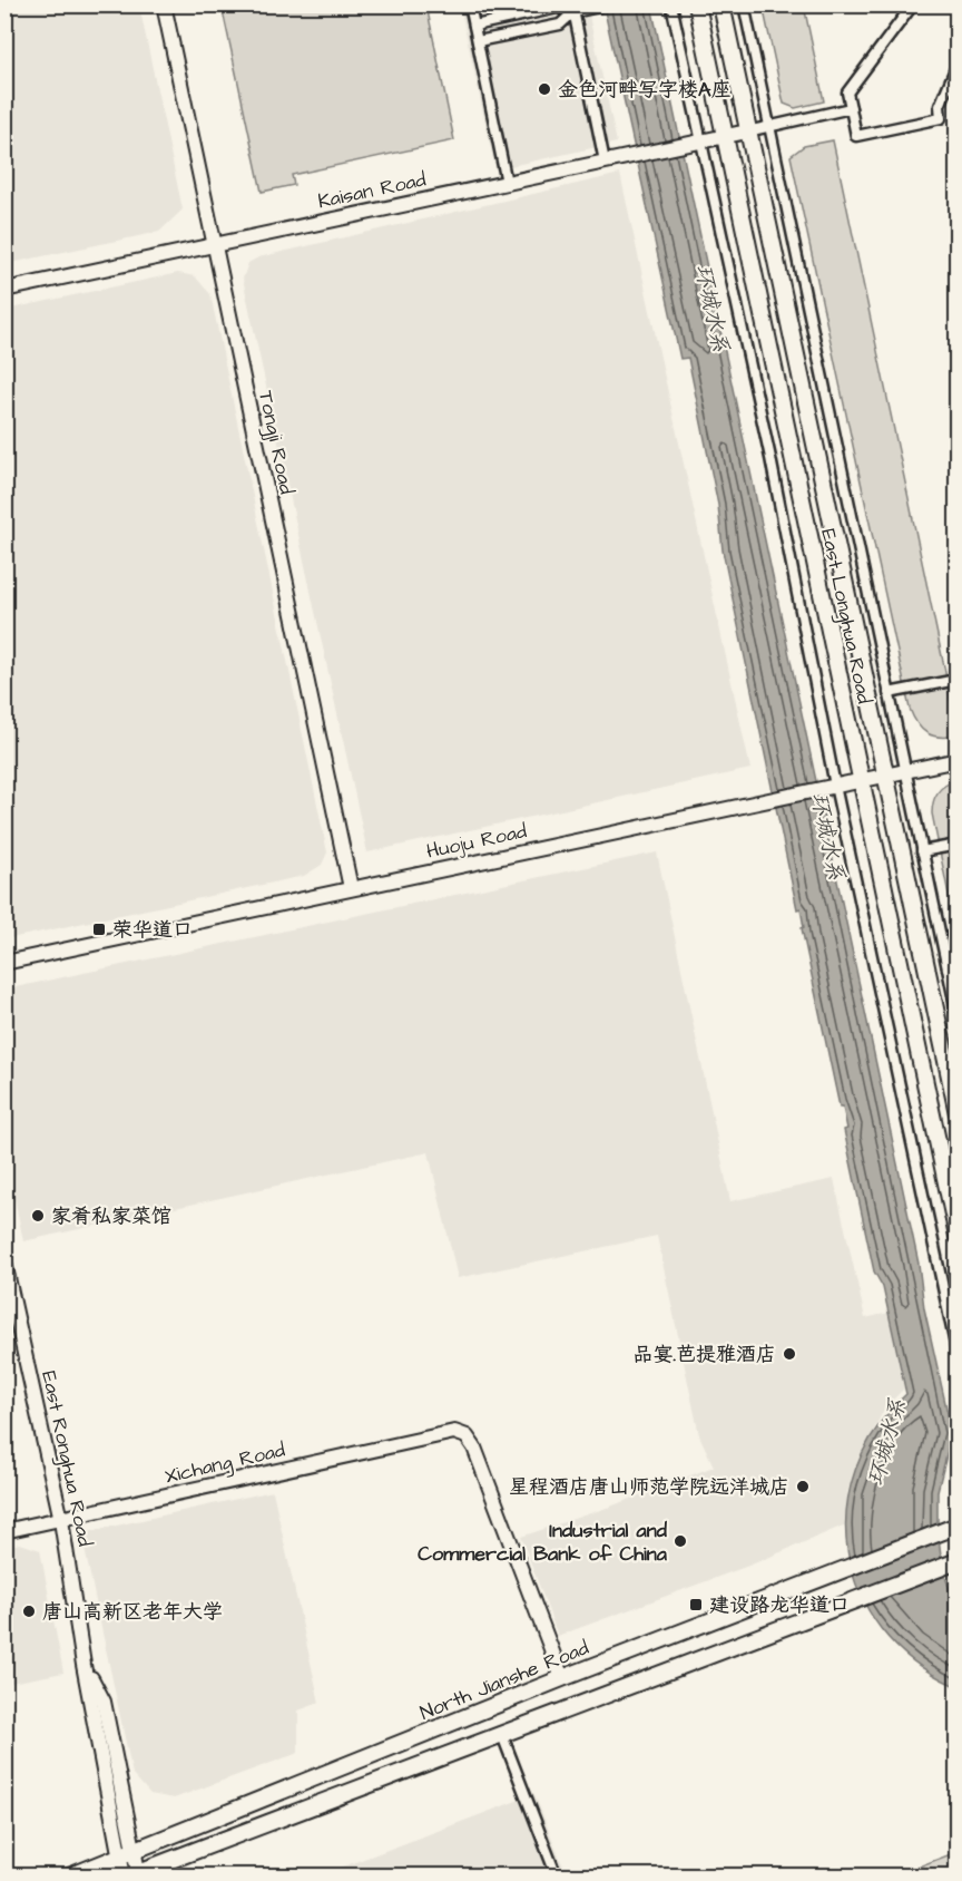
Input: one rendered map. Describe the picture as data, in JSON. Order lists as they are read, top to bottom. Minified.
{"streets":{"main road":["East Longhua Road","North Jianshe Road"],"street":["Kaisan Road","Tongji Road","Huoju Road","East Ronghua Road","Xichang Road"]},"crossings":[["Kaisan Road","Tongji Road"],["Kaisan Road","East Longhua Road"],["Tongji Road","Huoju Road"],["East Longhua Road","Huoju Road"],["East Ronghua Road","Xichang Road"],["East Ronghua Road","North Jianshe Road"],["Xichang Road","North Jianshe Road"]],"water":["环城水系"],"places":{"other":["金色河畔写字楼A座","家肴私家菜馆","品宴.芭提雅酒店","星程酒店唐山师范学院远洋城店","Industrial and Commercial Bank of China","唐山高新区老年大学"],"transit":["荣华道口","建设路龙华道口"]}}
